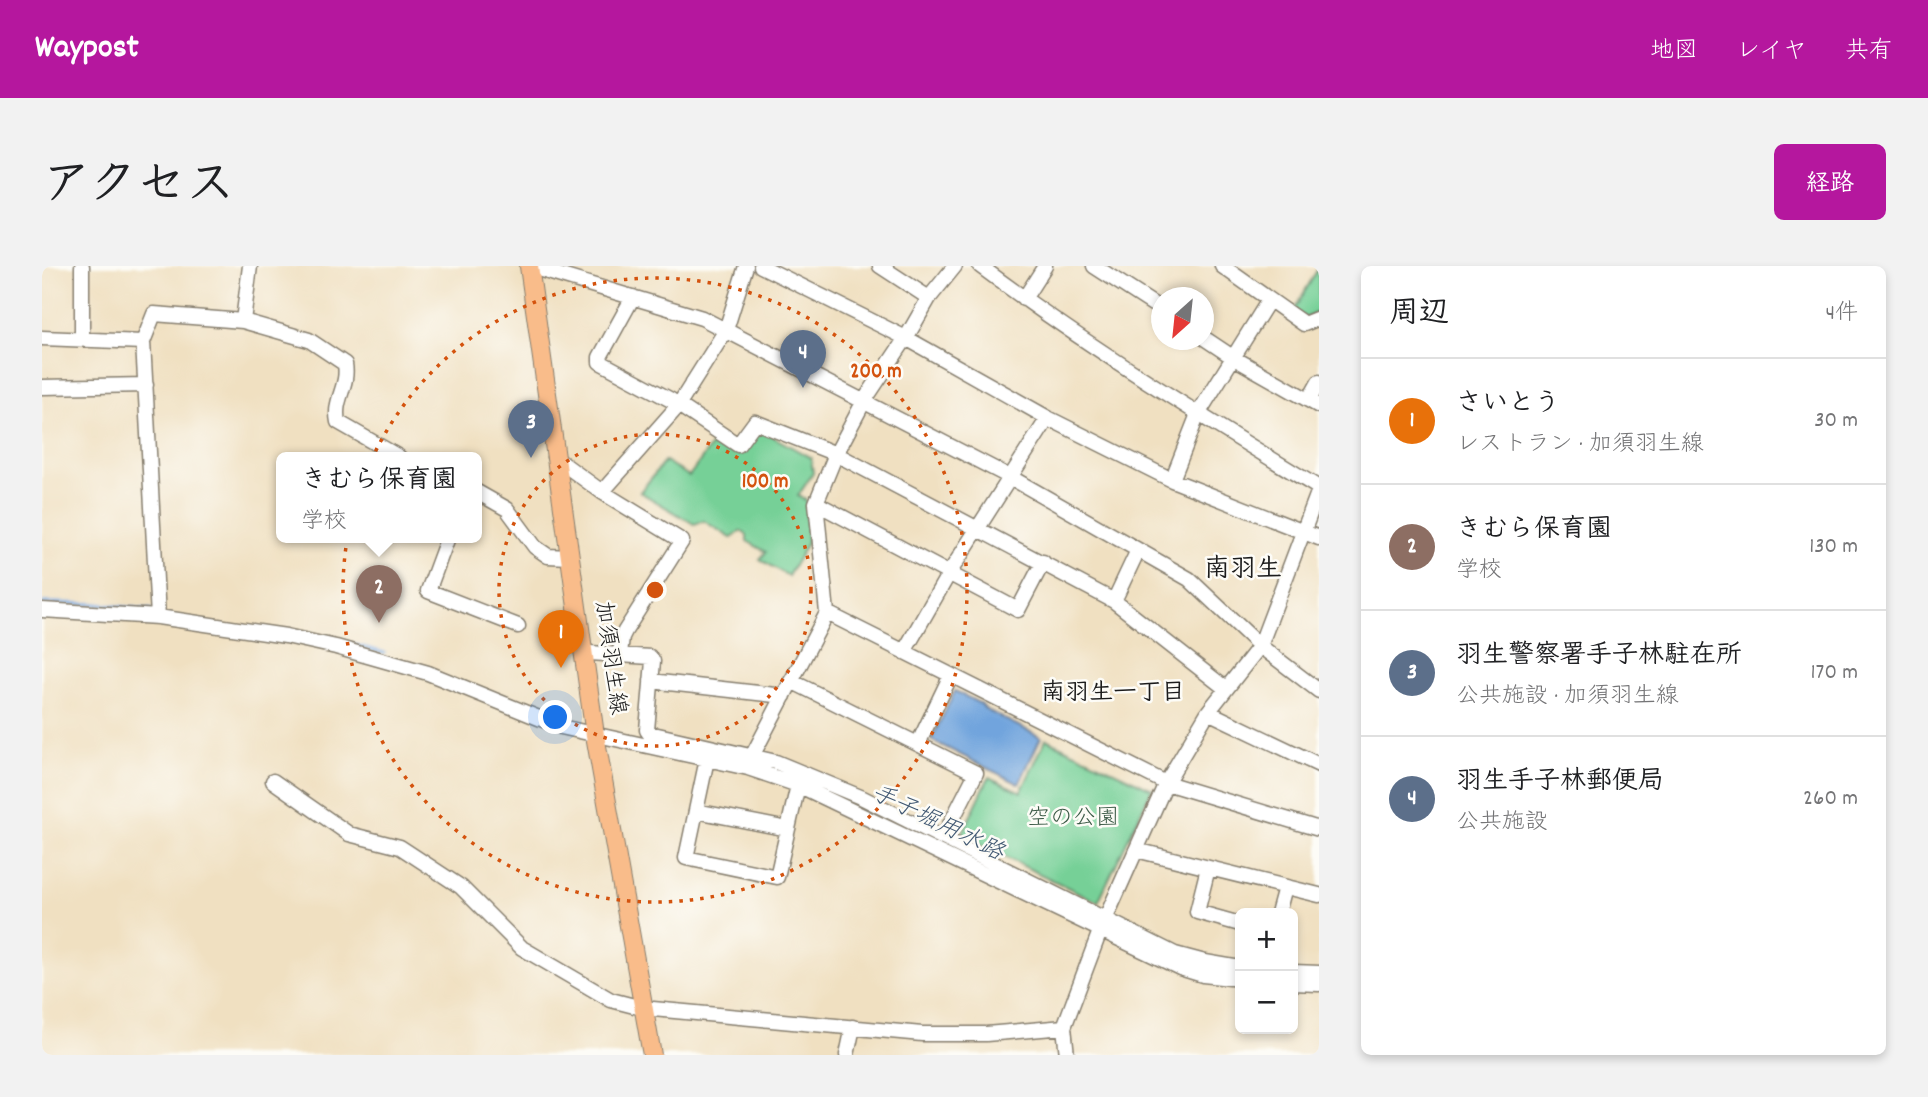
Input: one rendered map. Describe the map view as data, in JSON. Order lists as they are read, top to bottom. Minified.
{"streets":{"main road":["加須羽生線"]},"districts":["南羽生","南羽生一丁目"],"water":["手子堀用水路"],"parks":["空の公園"],"north":"bottom left","page":{"header":"Waypost","nav":["地図","レイヤ","共有"],"title":"アクセス","buttons":"経路","heading":["周辺","4件"],"pins":["4","3","2","1"],"list":[{"mark":"1","name":"さいとう","note":"レストラン · 加須羽生線","value":"30 m"},{"mark":"2","name":"きむら保育園","note":"学校","value":"130 m"},{"mark":"3","name":"羽生警察署手子林駐在所","note":"公共施設 · 加須羽生線","value":"170 m"},{"mark":"4","name":"羽生手子林郵便局","note":"公共施設","value":"260 m"}],"popup":["きむら保育園","学校"],"map_buttons":["+","−"]},"rings":["200 m","100 m"]}
